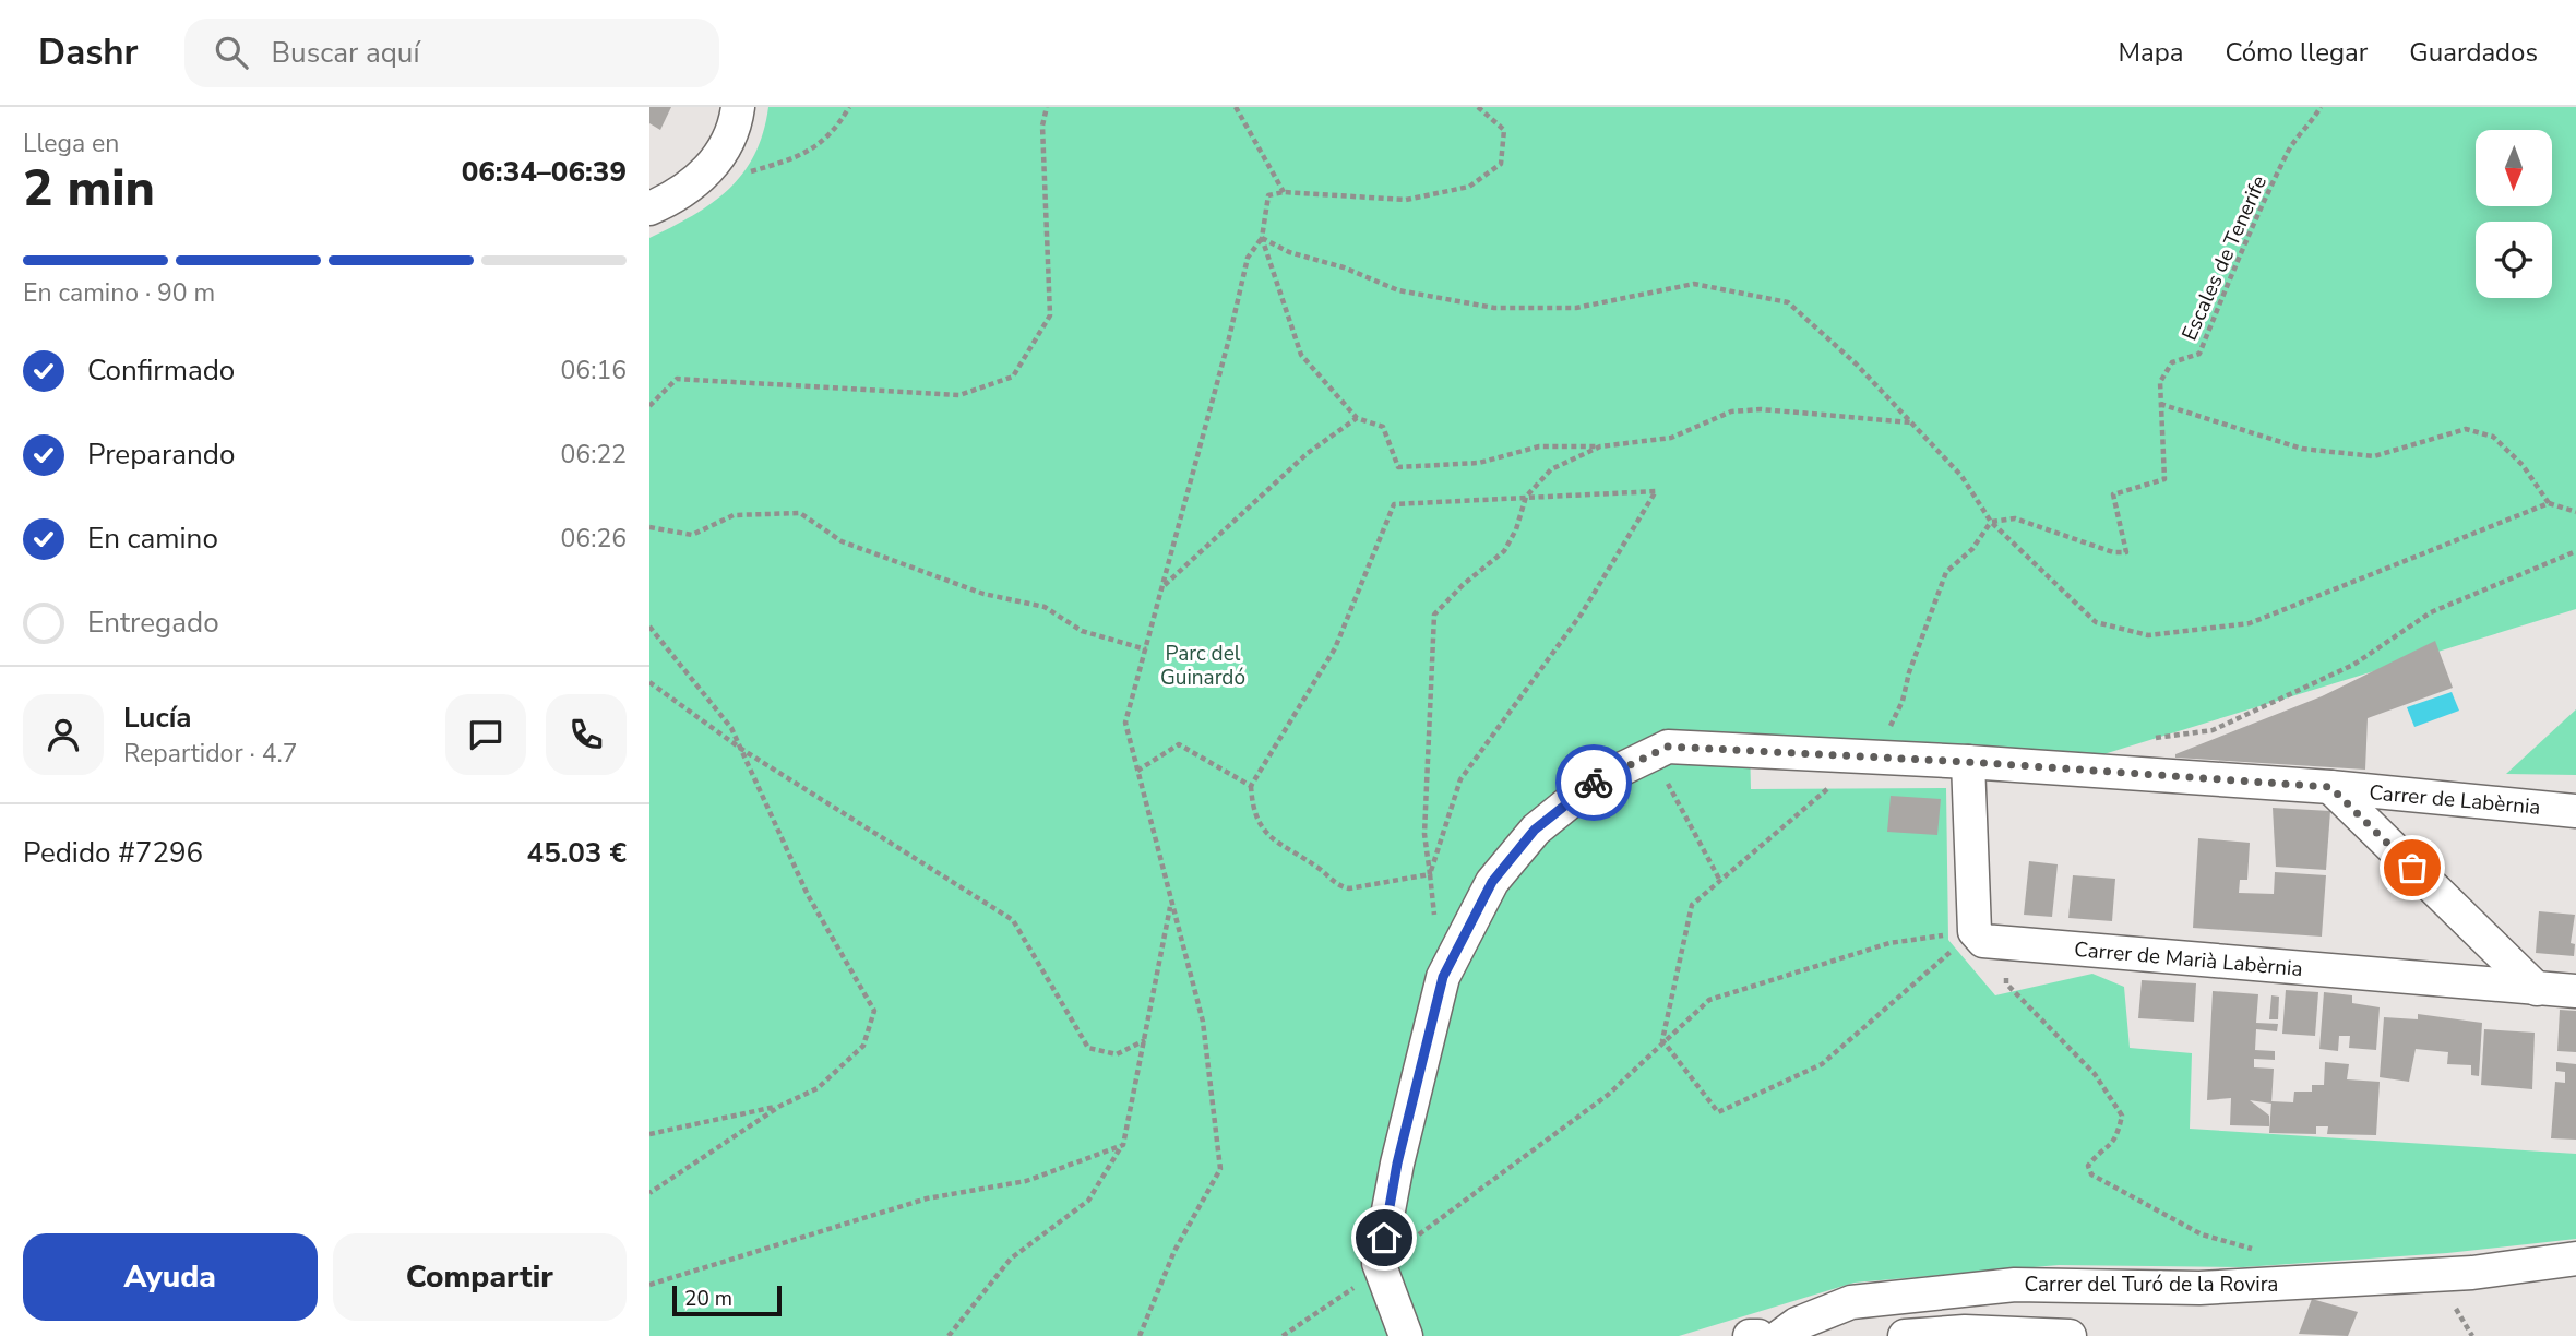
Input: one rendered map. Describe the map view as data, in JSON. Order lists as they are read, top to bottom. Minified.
{"streets":{"street":["Carrer de Labèrnia","Carrer de Marià Labèrnia","Carrer del Turó de la Rovira"],"path":["Escales de Tenerife"]},"parks":["Parc del Guinardó"],"scale_bar":"20 m","north":"bottom","page":{"header":"Dashr","search":"Buscar aquí","nav":["Mapa","Cómo llegar","Guardados"],"heading":["2 min","Llega en","06:34–06:39"],"panel":["Lucía","Repartidor · 4.7","Pedido #7296","45.03 €"],"bar":"En camino · 90 m","list":[["Confirmado","06:16"],["Preparando","06:22"],["En camino","06:26"],"Entregado"],"buttons":["Ayuda","Compartir"],"scale":"20 m"}}
